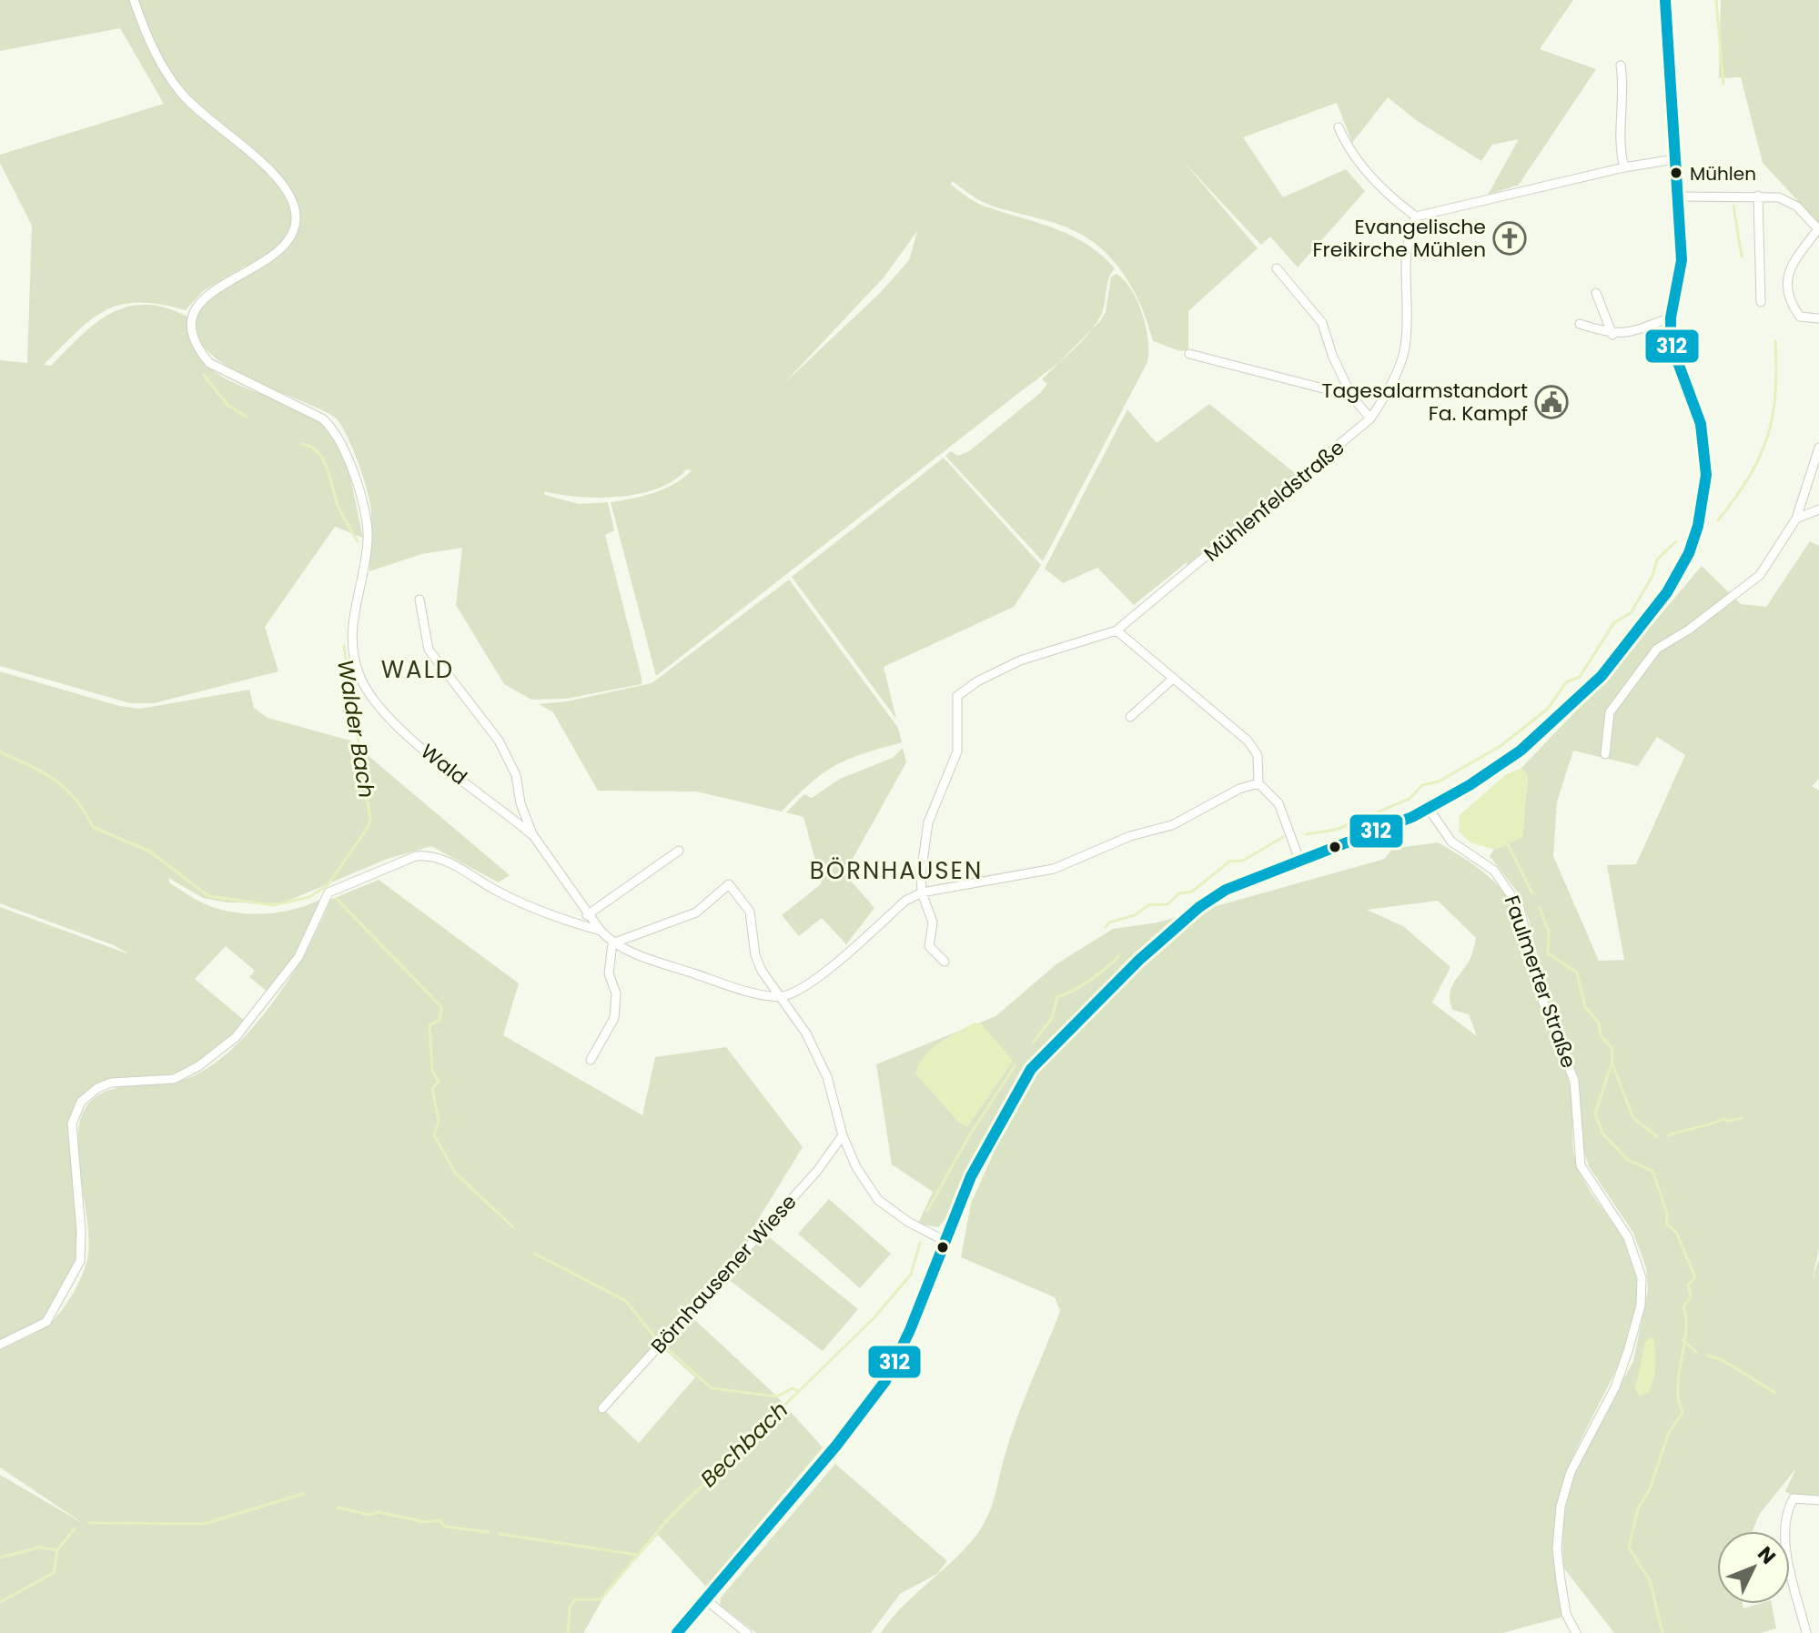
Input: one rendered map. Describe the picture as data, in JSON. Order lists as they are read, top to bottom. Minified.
{"streets":{"street":["Mühlenfeldstraße","Wald","Faulmerter Straße","Börnhausener Wiese"]},"districts":["WALD","BÖRNHAUSEN"],"water":["Walder Bach","Bechbach"],"places":{"other":["Mühlen"],"church":["Evangelische Freikirche Mühlen"],"public building":["Tagesalarmstandort Fa. Kampf"]},"lines":["transit line 312"],"north":"top right"}
